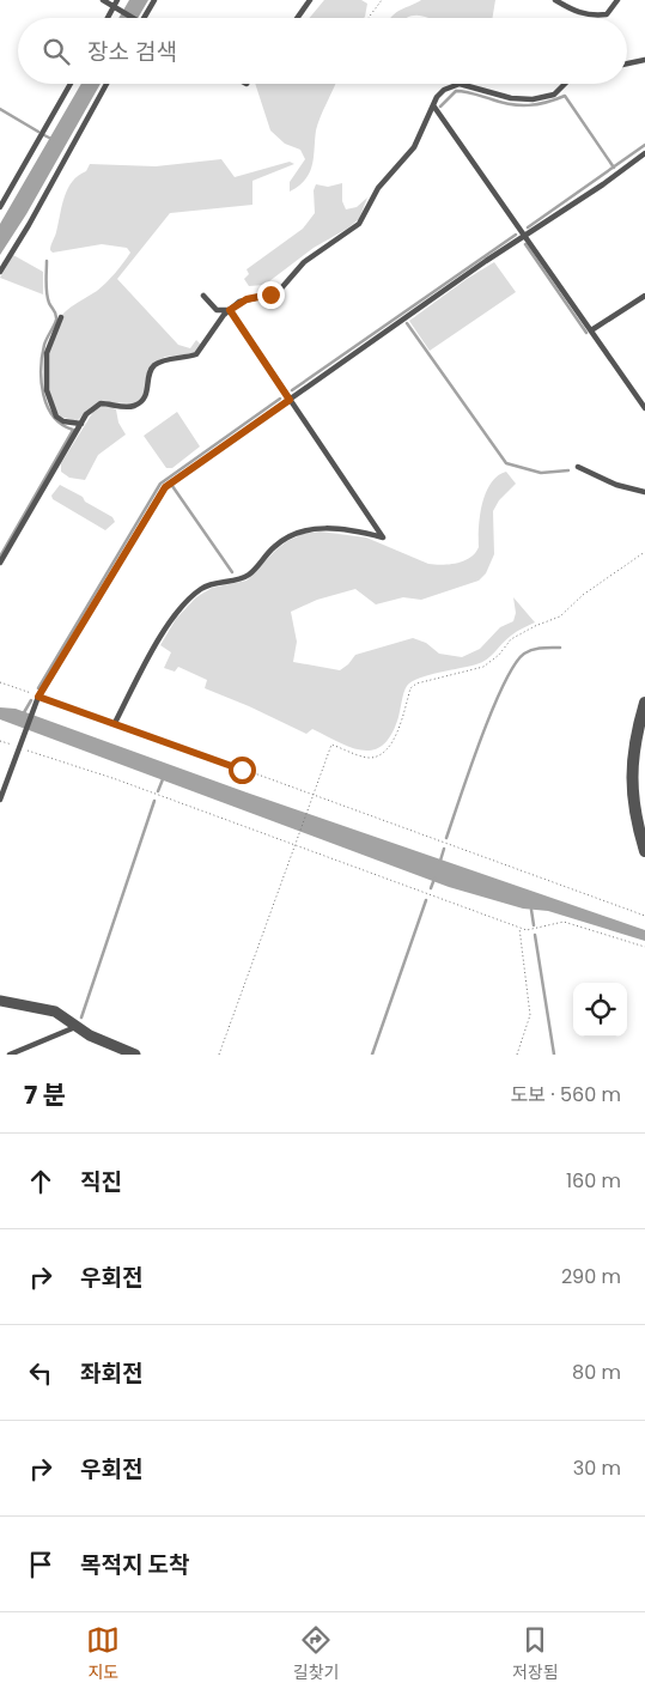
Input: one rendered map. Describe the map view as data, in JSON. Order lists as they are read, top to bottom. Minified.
{"page":{"search":"장소 검색","heading":["7 분","도보 · 560 m"],"list":[["직진","160 m"],["우회전","290 m"],["좌회전","80 m"],["우회전","30 m"],"목적지 도착"],"nav":["지도","길찾기","저장됨"]}}
